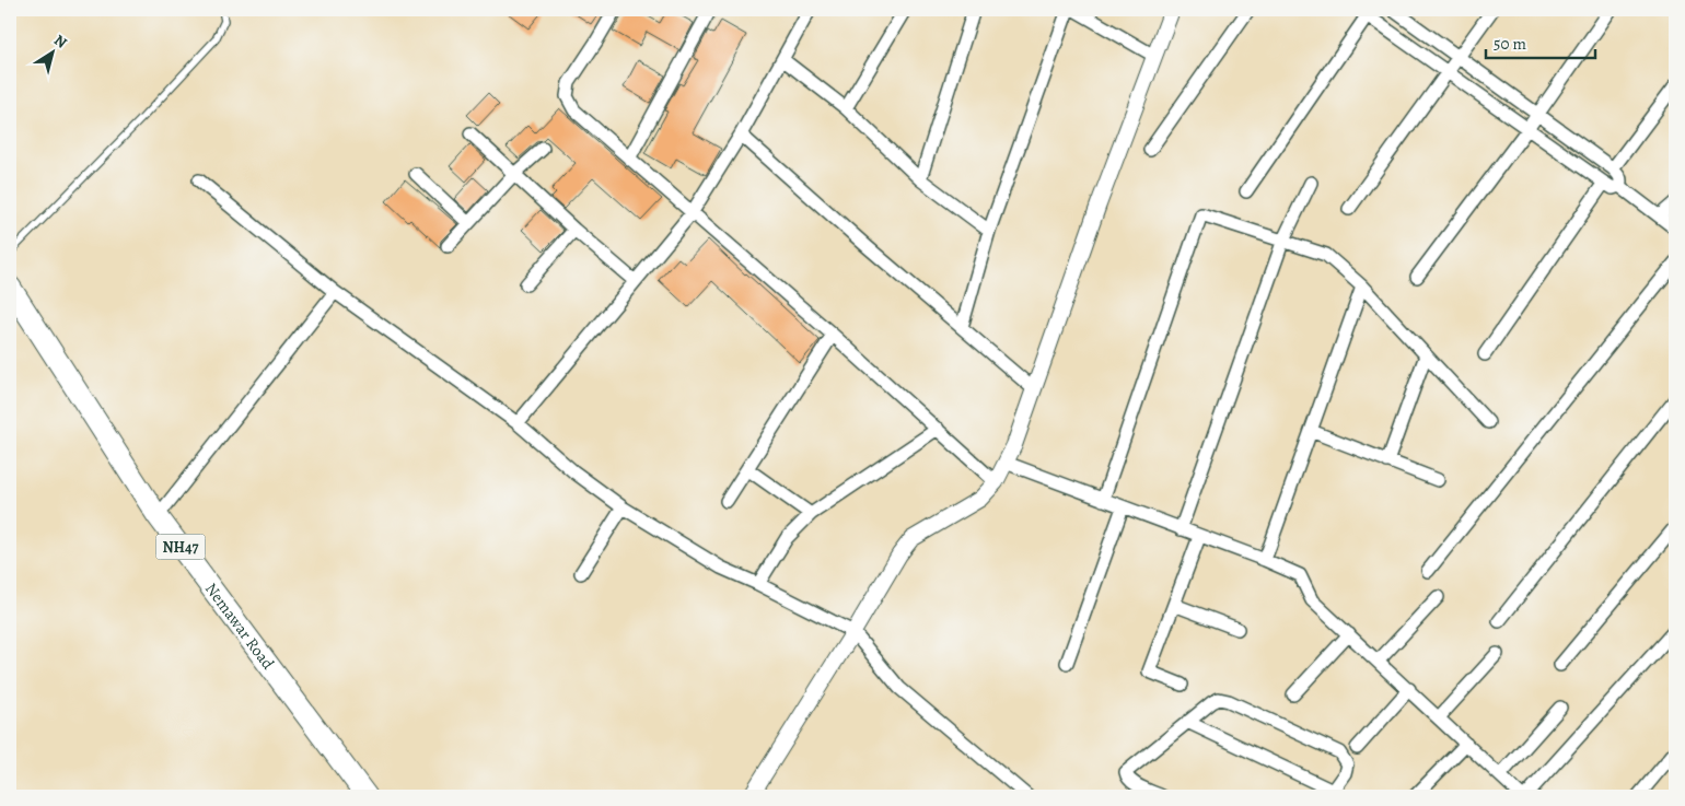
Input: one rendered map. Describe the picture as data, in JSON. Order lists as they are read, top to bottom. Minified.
{"streets":{"highway":["NH47","Nemawar Road"]},"scale_bar":"50 m","north":"top right"}
